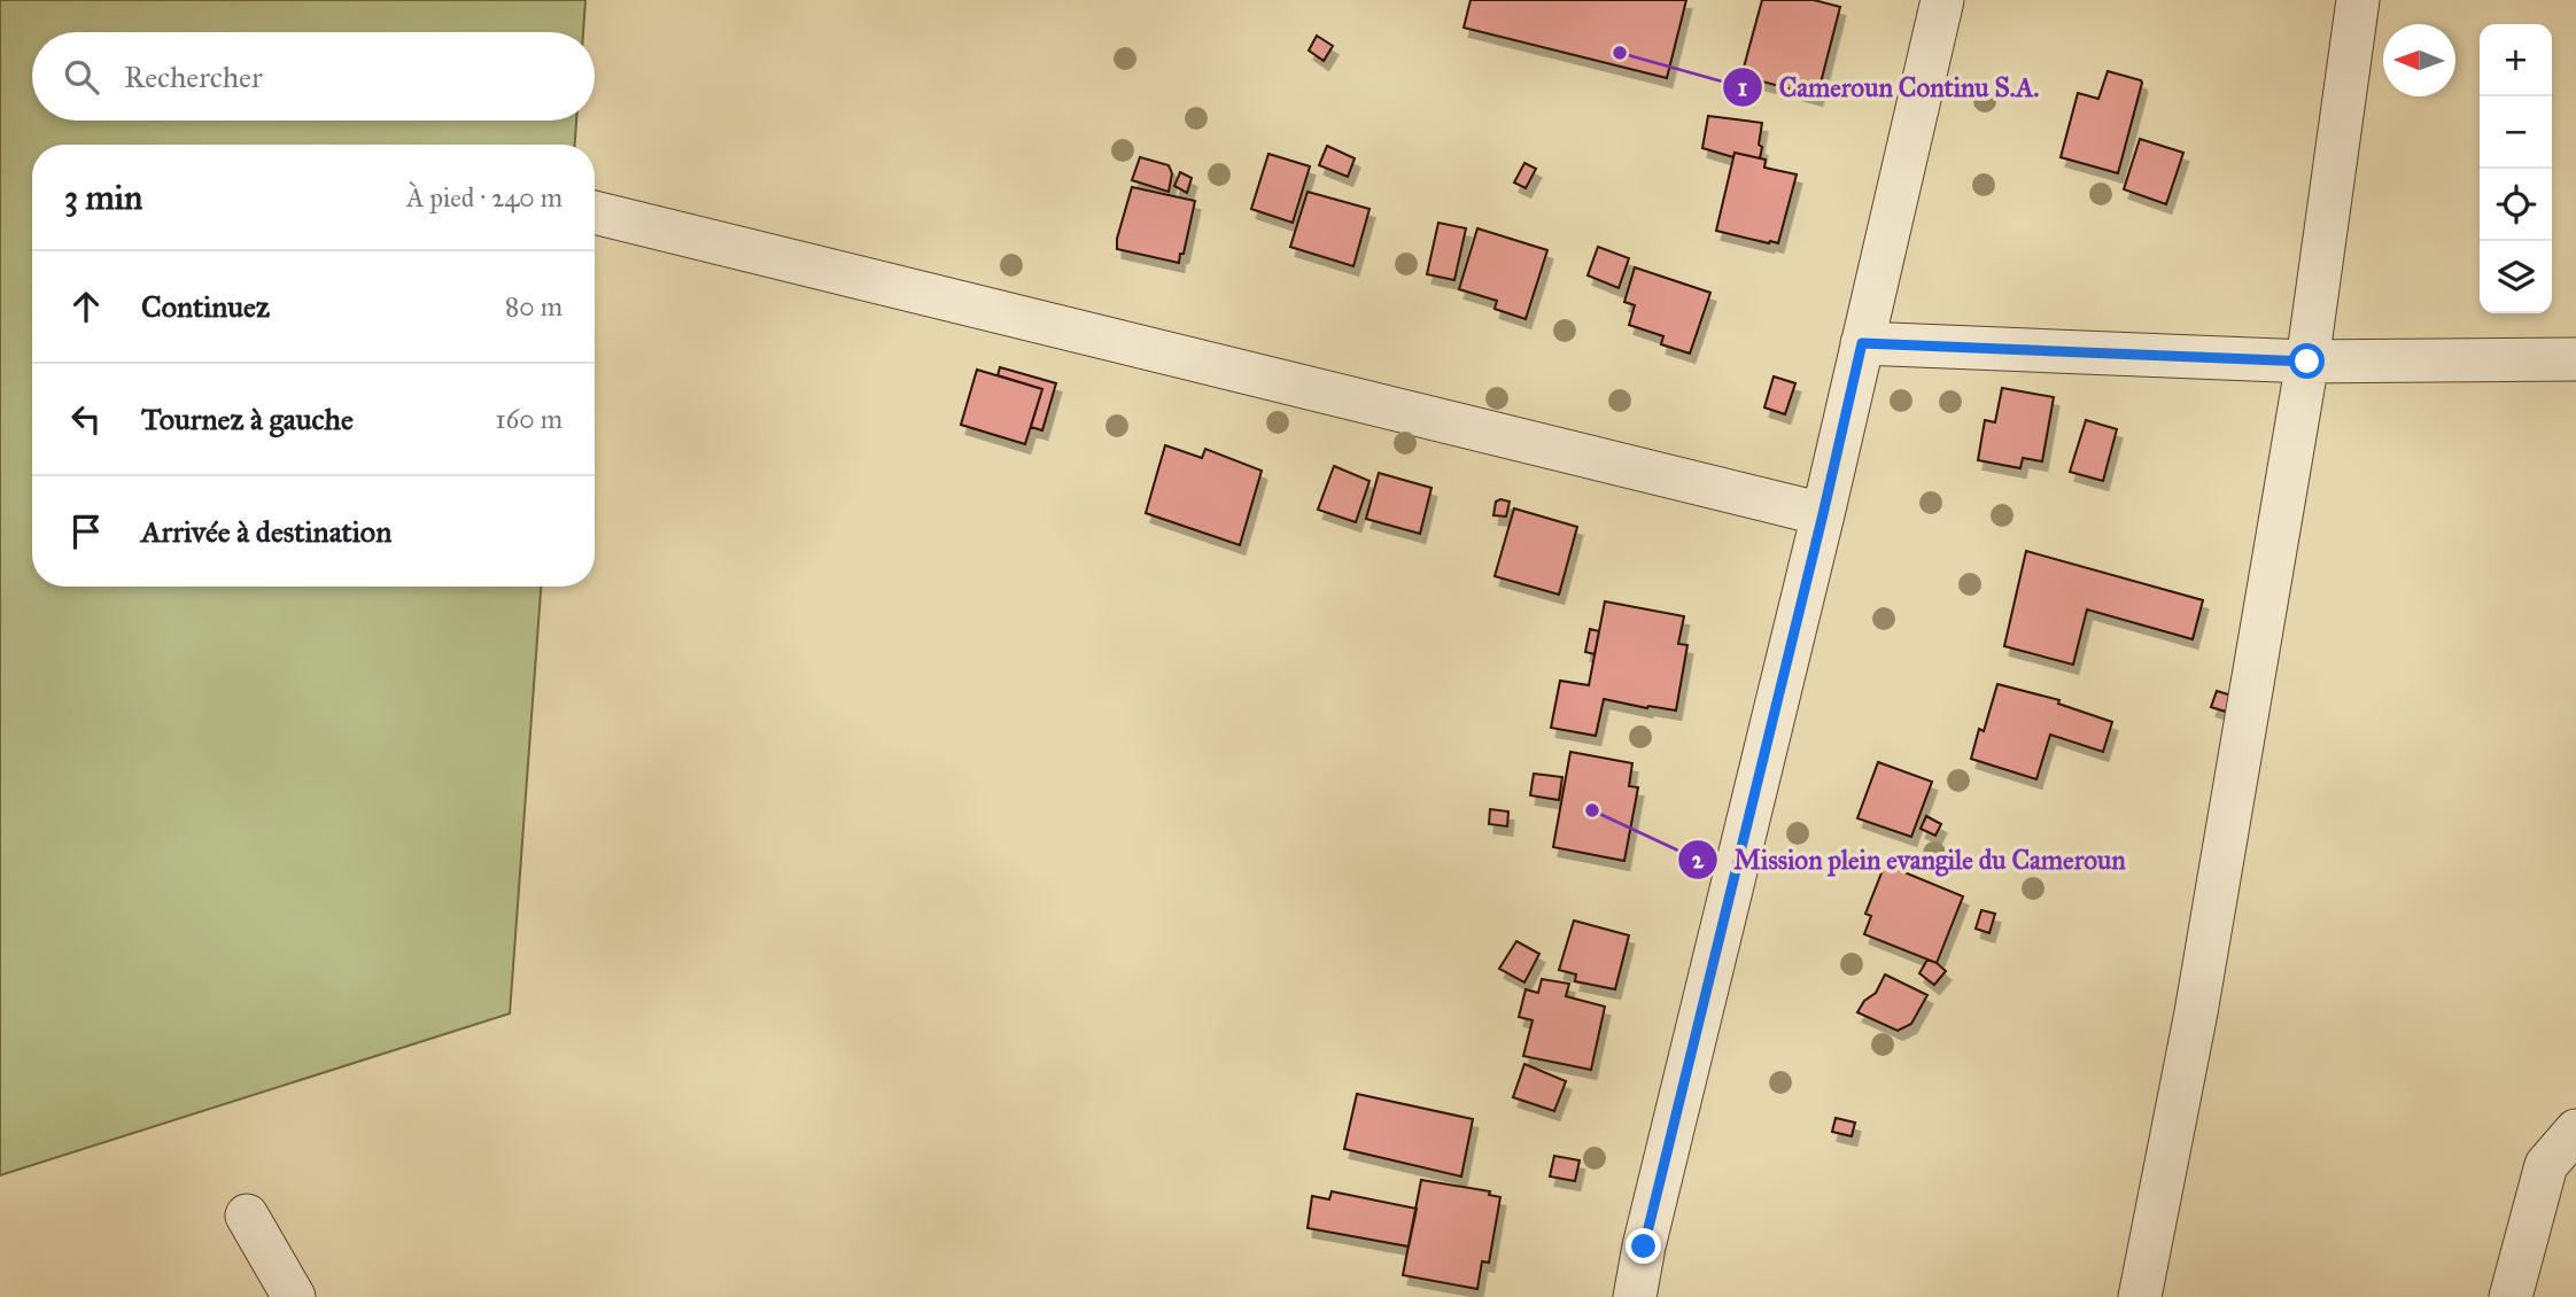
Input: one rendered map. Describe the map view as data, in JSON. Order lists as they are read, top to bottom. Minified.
{"places":["Cameroun Continu S.A.","Mission plein evangile du Cameroun"],"north":"left","page":{"map_buttons":["+","−"],"search":"Rechercher","heading":["3 min","À pied · 240 m"],"list":[["Continuez","80 m"],["Tournez à gauche","160 m"],"Arrivée à destination"]}}
